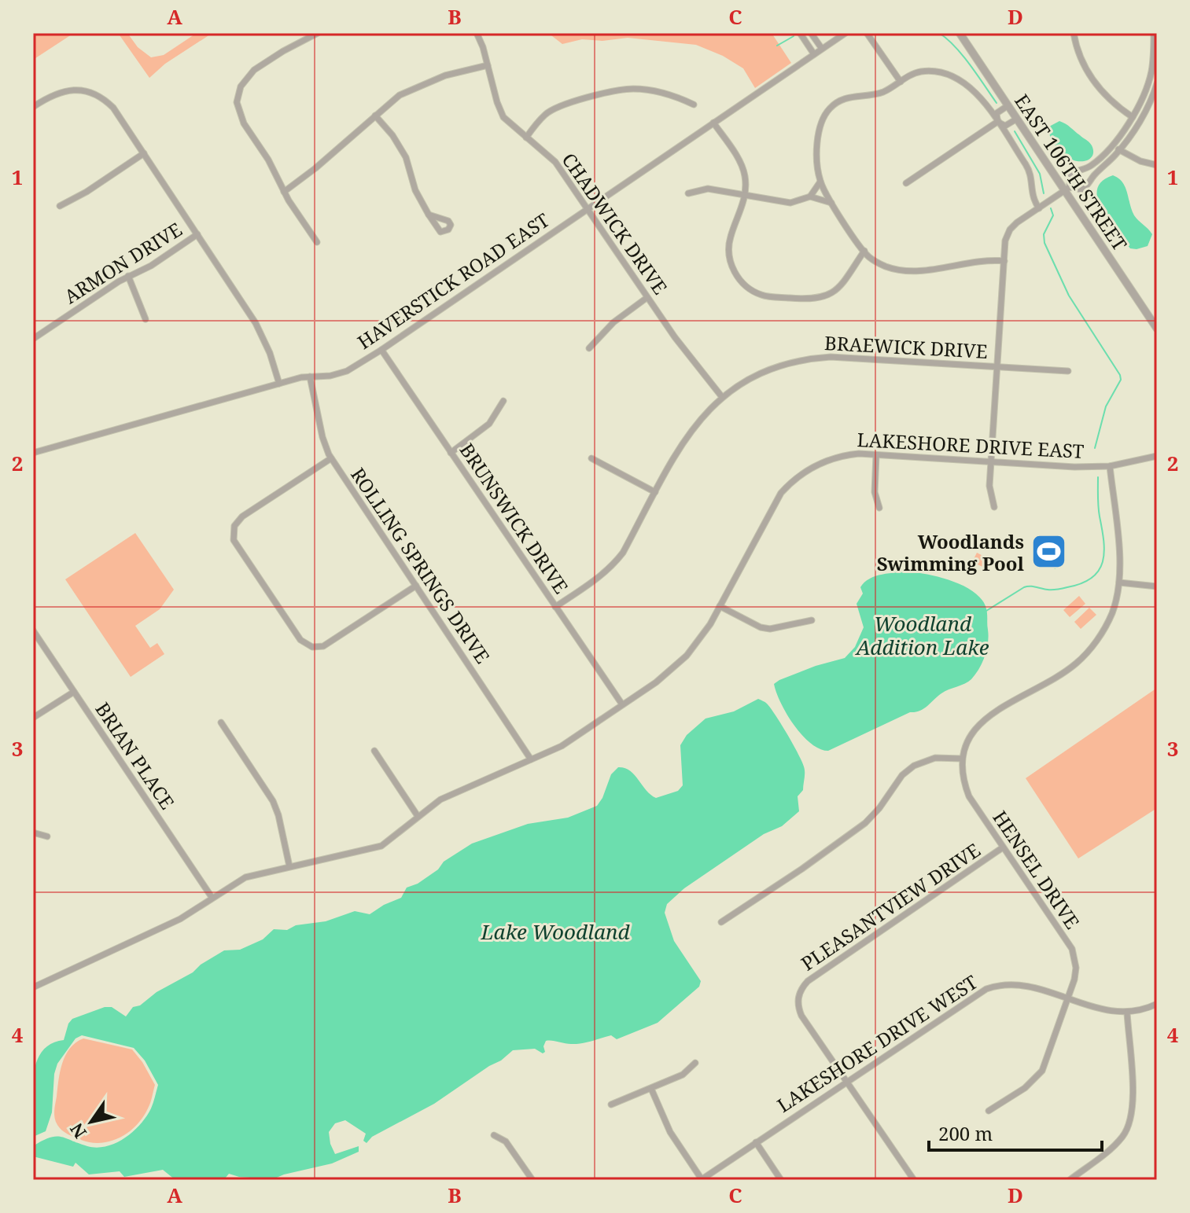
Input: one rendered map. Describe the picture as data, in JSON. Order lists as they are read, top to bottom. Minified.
{"streets":{"street":["EAST 106TH STREET","CHADWICK DRIVE","ARMON DRIVE","HAVERSTICK ROAD EAST","BRAEWICK DRIVE","LAKESHORE DRIVE EAST","BRUNSWICK DRIVE","ROLLING SPRINGS DRIVE","BRIAN PLACE","HENSEL DRIVE","PLEASANTVIEW DRIVE","LAKESHORE DRIVE WEST"]},"crossings":[["CHADWICK DRIVE","HAVERSTICK ROAD EAST"],["CHADWICK DRIVE","BRAEWICK DRIVE"],["HAVERSTICK ROAD EAST","BRUNSWICK DRIVE"],["HAVERSTICK ROAD EAST","ROLLING SPRINGS DRIVE"],["BRAEWICK DRIVE","BRUNSWICK DRIVE"],["LAKESHORE DRIVE EAST","BRUNSWICK DRIVE"],["LAKESHORE DRIVE EAST","ROLLING SPRINGS DRIVE"],["LAKESHORE DRIVE EAST","BRIAN PLACE"],["HENSEL DRIVE","PLEASANTVIEW DRIVE"],["HENSEL DRIVE","LAKESHORE DRIVE WEST"],["PLEASANTVIEW DRIVE","LAKESHORE DRIVE WEST"]],"water":["Woodland Addition Lake","Lake Woodland"],"places":{"sports":["Woodlands Swimming Pool"]},"scale_bar":"200 m","north":"bottom left","grid":{"columns":["A","B","C","D"],"rows":["1","2","3","4"]}}
